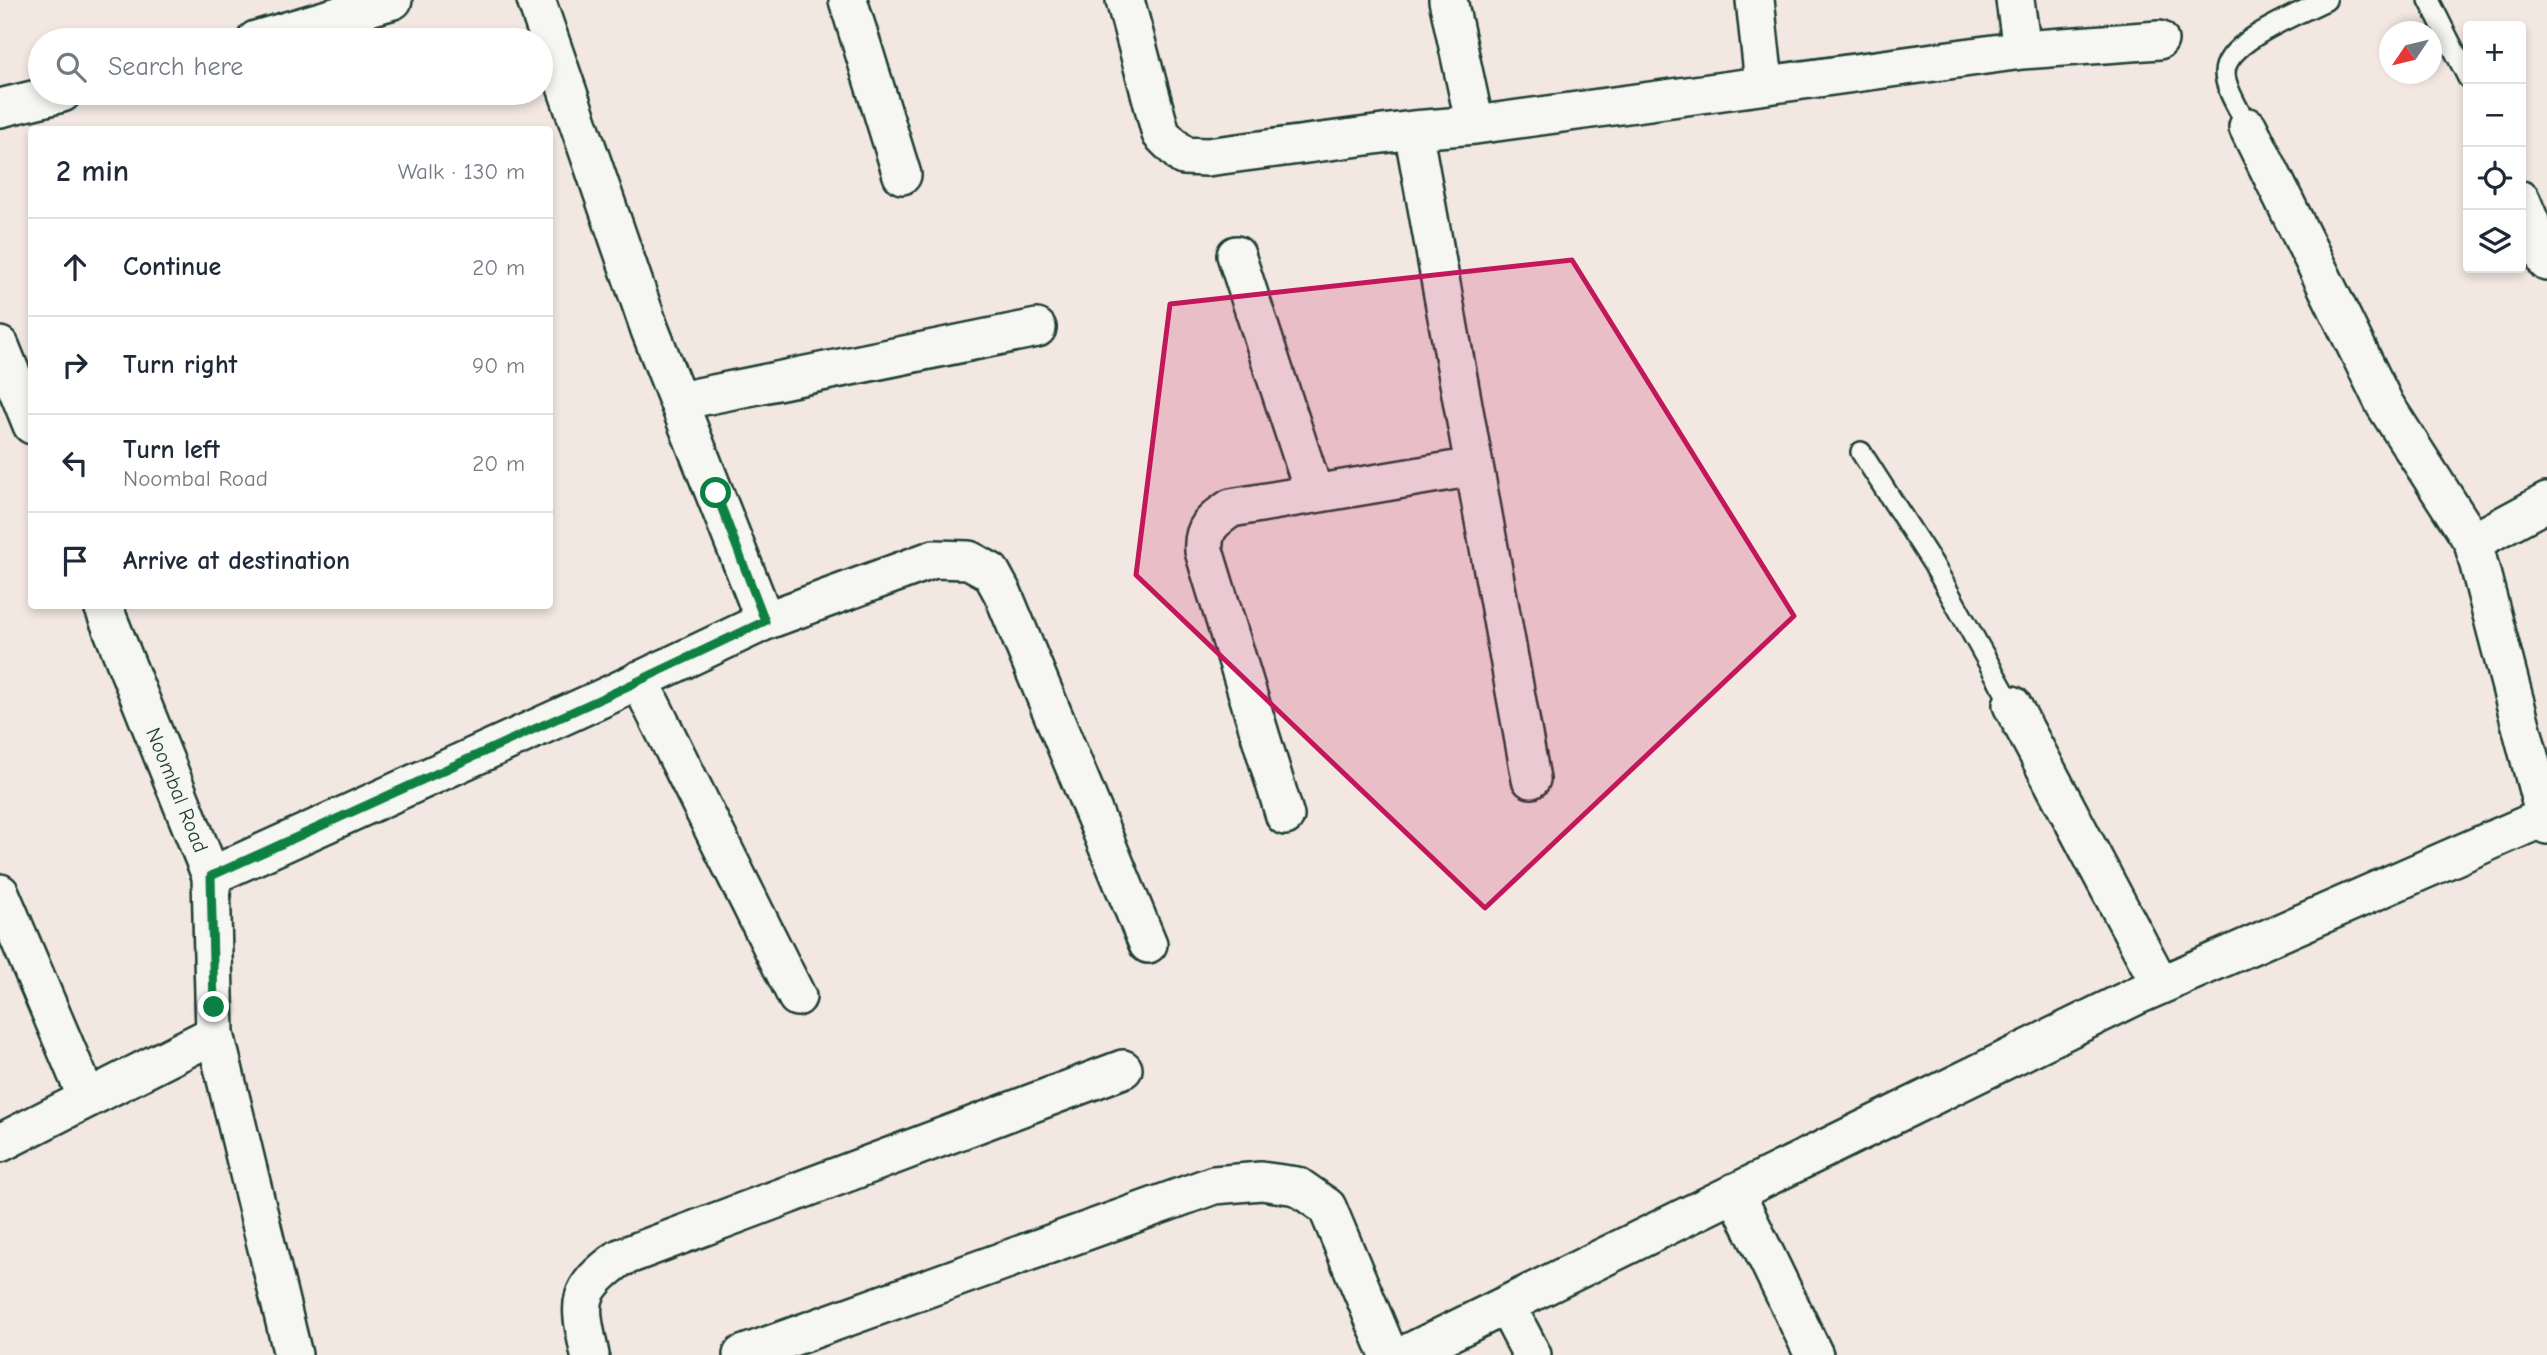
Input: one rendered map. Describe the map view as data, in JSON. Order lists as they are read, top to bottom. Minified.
{"streets":{"street":["Noombal Road"]},"north":"bottom left","page":{"map_buttons":["+","−"],"search":"Search here","heading":["2 min","Walk · 130 m"],"list":[["Continue","20 m"],["Turn right","90 m"],["Turn left","Noombal Road","20 m"],"Arrive at destination"]}}
